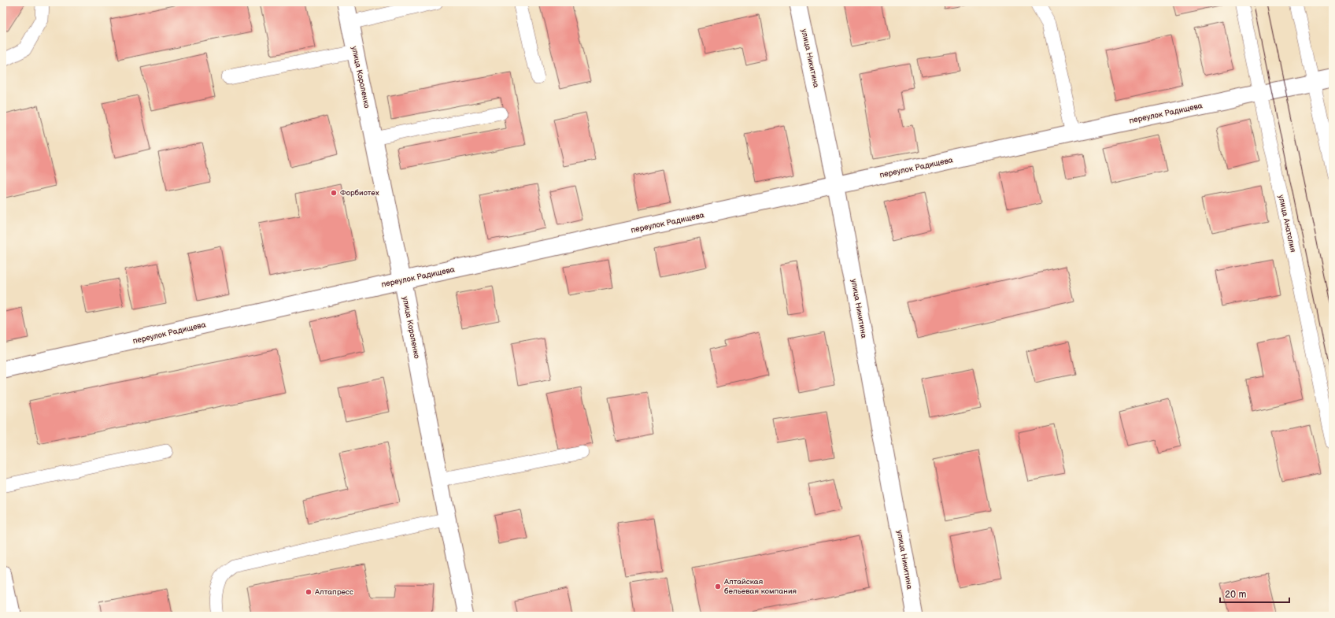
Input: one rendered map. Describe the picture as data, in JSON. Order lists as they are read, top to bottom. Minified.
{"streets":{"street":["улица Никитина","улица Короленко","переулок Радищева"],"lane":["улица Анатолия"]},"crossings":[["улица Никитина","переулок Радищева"],["улица Короленко","переулок Радищева"],["переулок Радищева","улица Анатолия"]],"places":["Форбиотех","Алтайская бельевая компания","Алтапресс"],"scale_bar":"20 m"}
